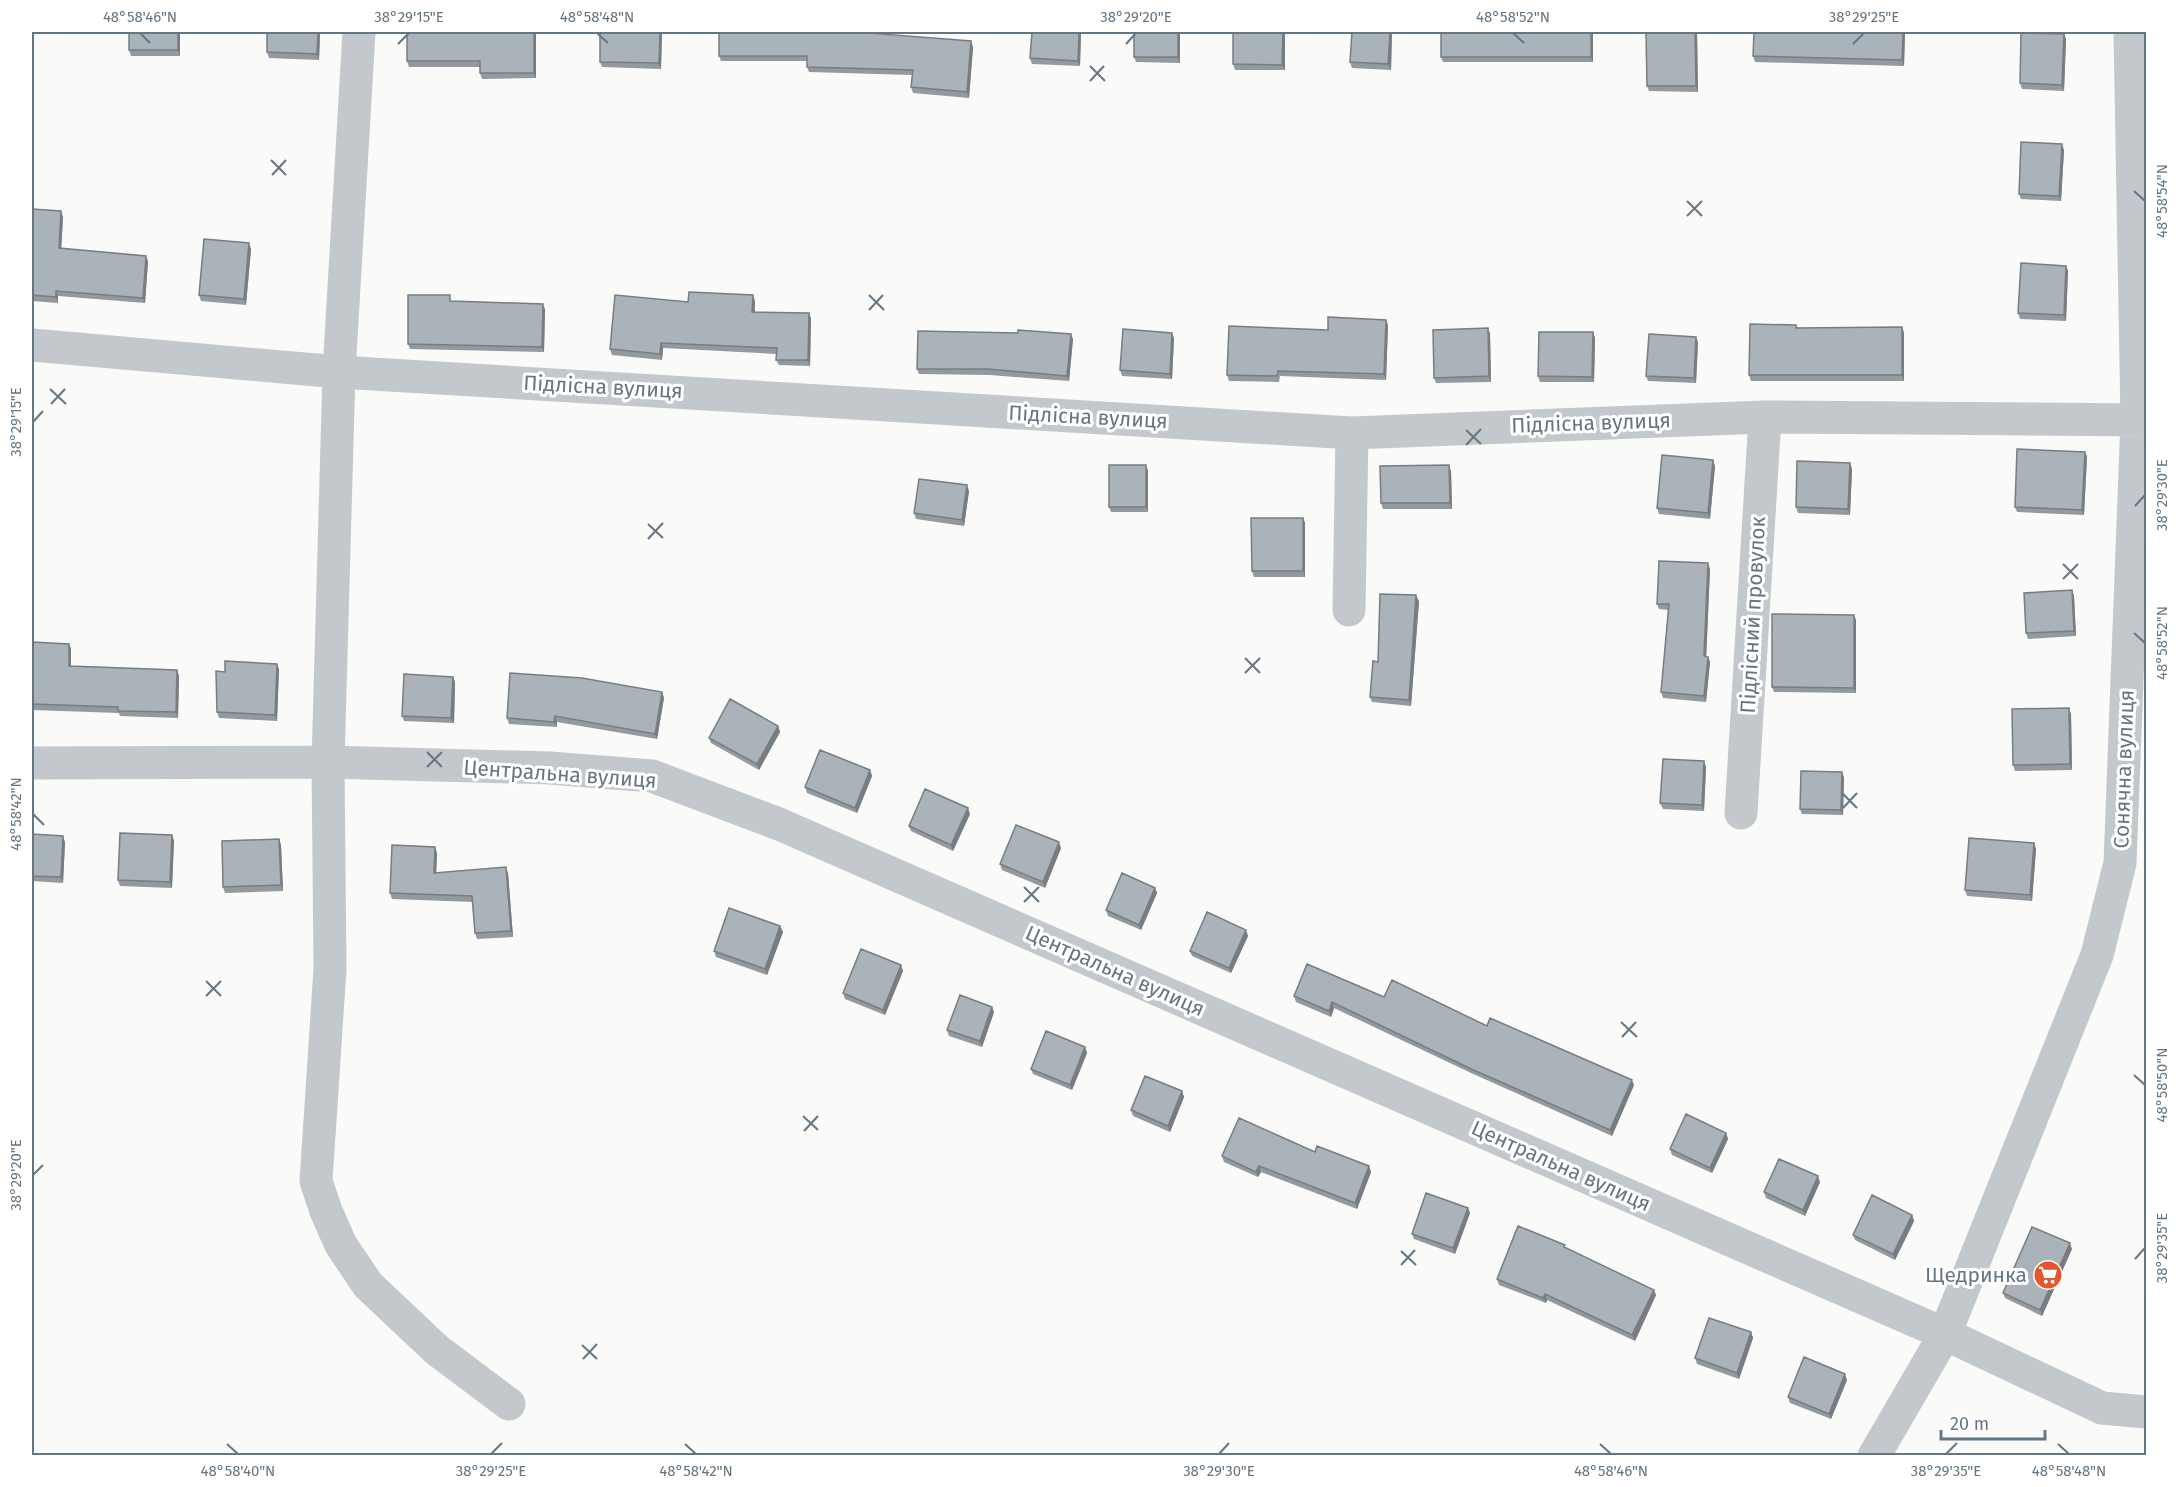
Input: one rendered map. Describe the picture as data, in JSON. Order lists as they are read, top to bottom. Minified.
{"streets":{"street":["Підлісна вулиця","Підлісний провулок","Сонячна вулиця","Центральна вулиця"]},"crossings":[["Підлісна вулиця","Підлісний провулок"],["Підлісна вулиця","Сонячна вулиця"],["Сонячна вулиця","Центральна вулиця"]],"places":{"supermarket":["Щедринка"]},"scale_bar":"20 m","coordinates":["48°58'46\"N","38°29'15\"E","48°58'48\"N","38°29'20\"E","48°58'52\"N","38°29'25\"E","48°58'54\"N","38°29'30\"E","48°58'42\"N","48°58'50\"N","38°29'35\"E","48°58'40\"N"]}
